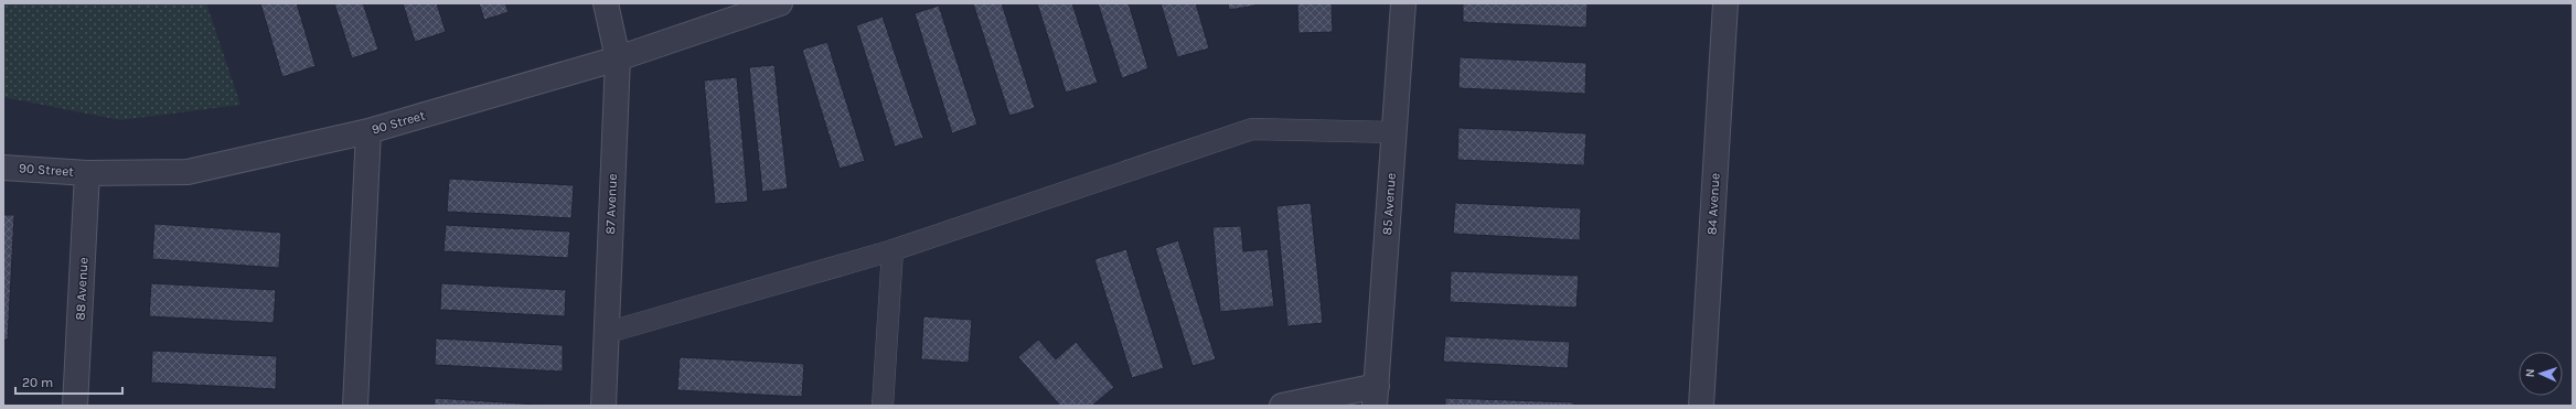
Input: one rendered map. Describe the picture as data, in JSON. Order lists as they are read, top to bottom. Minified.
{"streets":{"street":["90 Street","87 Avenue","85 Avenue","84 Avenue","88 Avenue"]},"crossings":[["90 Street","87 Avenue"],["90 Street","88 Avenue"]],"scale_bar":"20 m","north":"left"}
